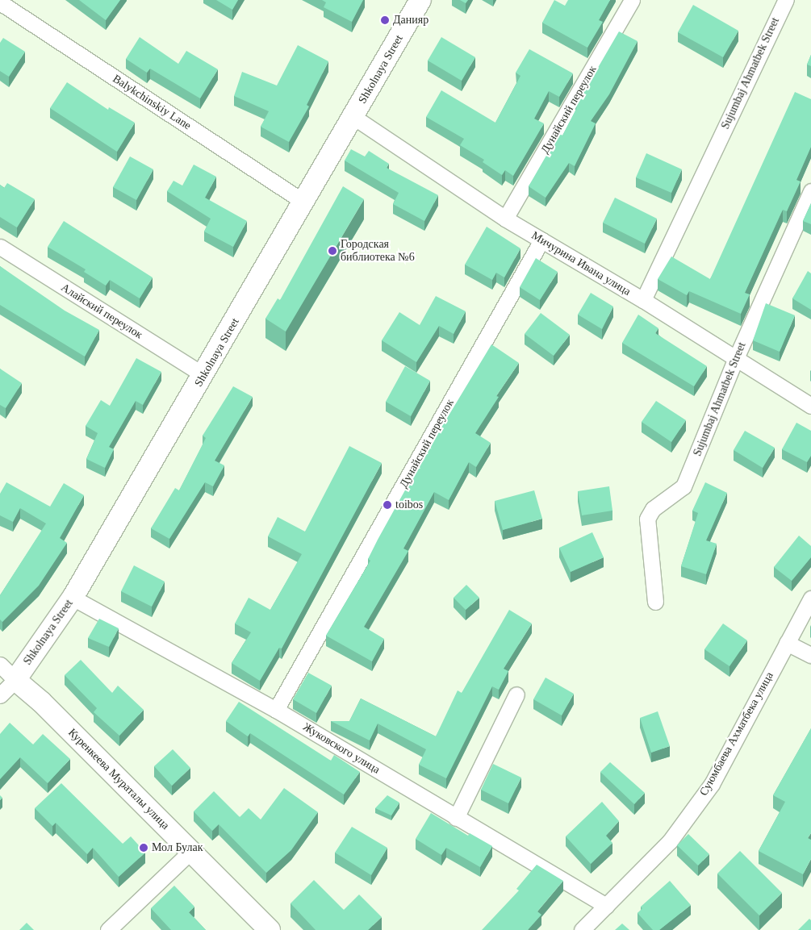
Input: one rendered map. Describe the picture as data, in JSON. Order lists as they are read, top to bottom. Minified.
{"streets":{"street":["Shkolnaya Street","Sujumbaj Ahmatbek Street","Balykchinskiy Lane","Дунайский переулок","Мичурина Ивана улица","Алайский переулок","Суюмбаева Ахматбека улица","Жуковского улица","Куренкеева Мураталы улица"]},"crossings":[["Shkolnaya Street","Balykchinskiy Lane"],["Shkolnaya Street","Мичурина Ивана улица"],["Shkolnaya Street","Алайский переулок"],["Shkolnaya Street","Жуковского улица"],["Shkolnaya Street","Куренкеева Мураталы улица"],["Sujumbaj Ahmatbek Street","Мичурина Ивана улица"],["Дунайский переулок","Мичурина Ивана улица"],["Дунайский переулок","Жуковского улица"],["Суюмбаева Ахматбека улица","Жуковского улица"]],"places":["Данияр","Городская библиотека №6","toibos","Мол Булак"]}
